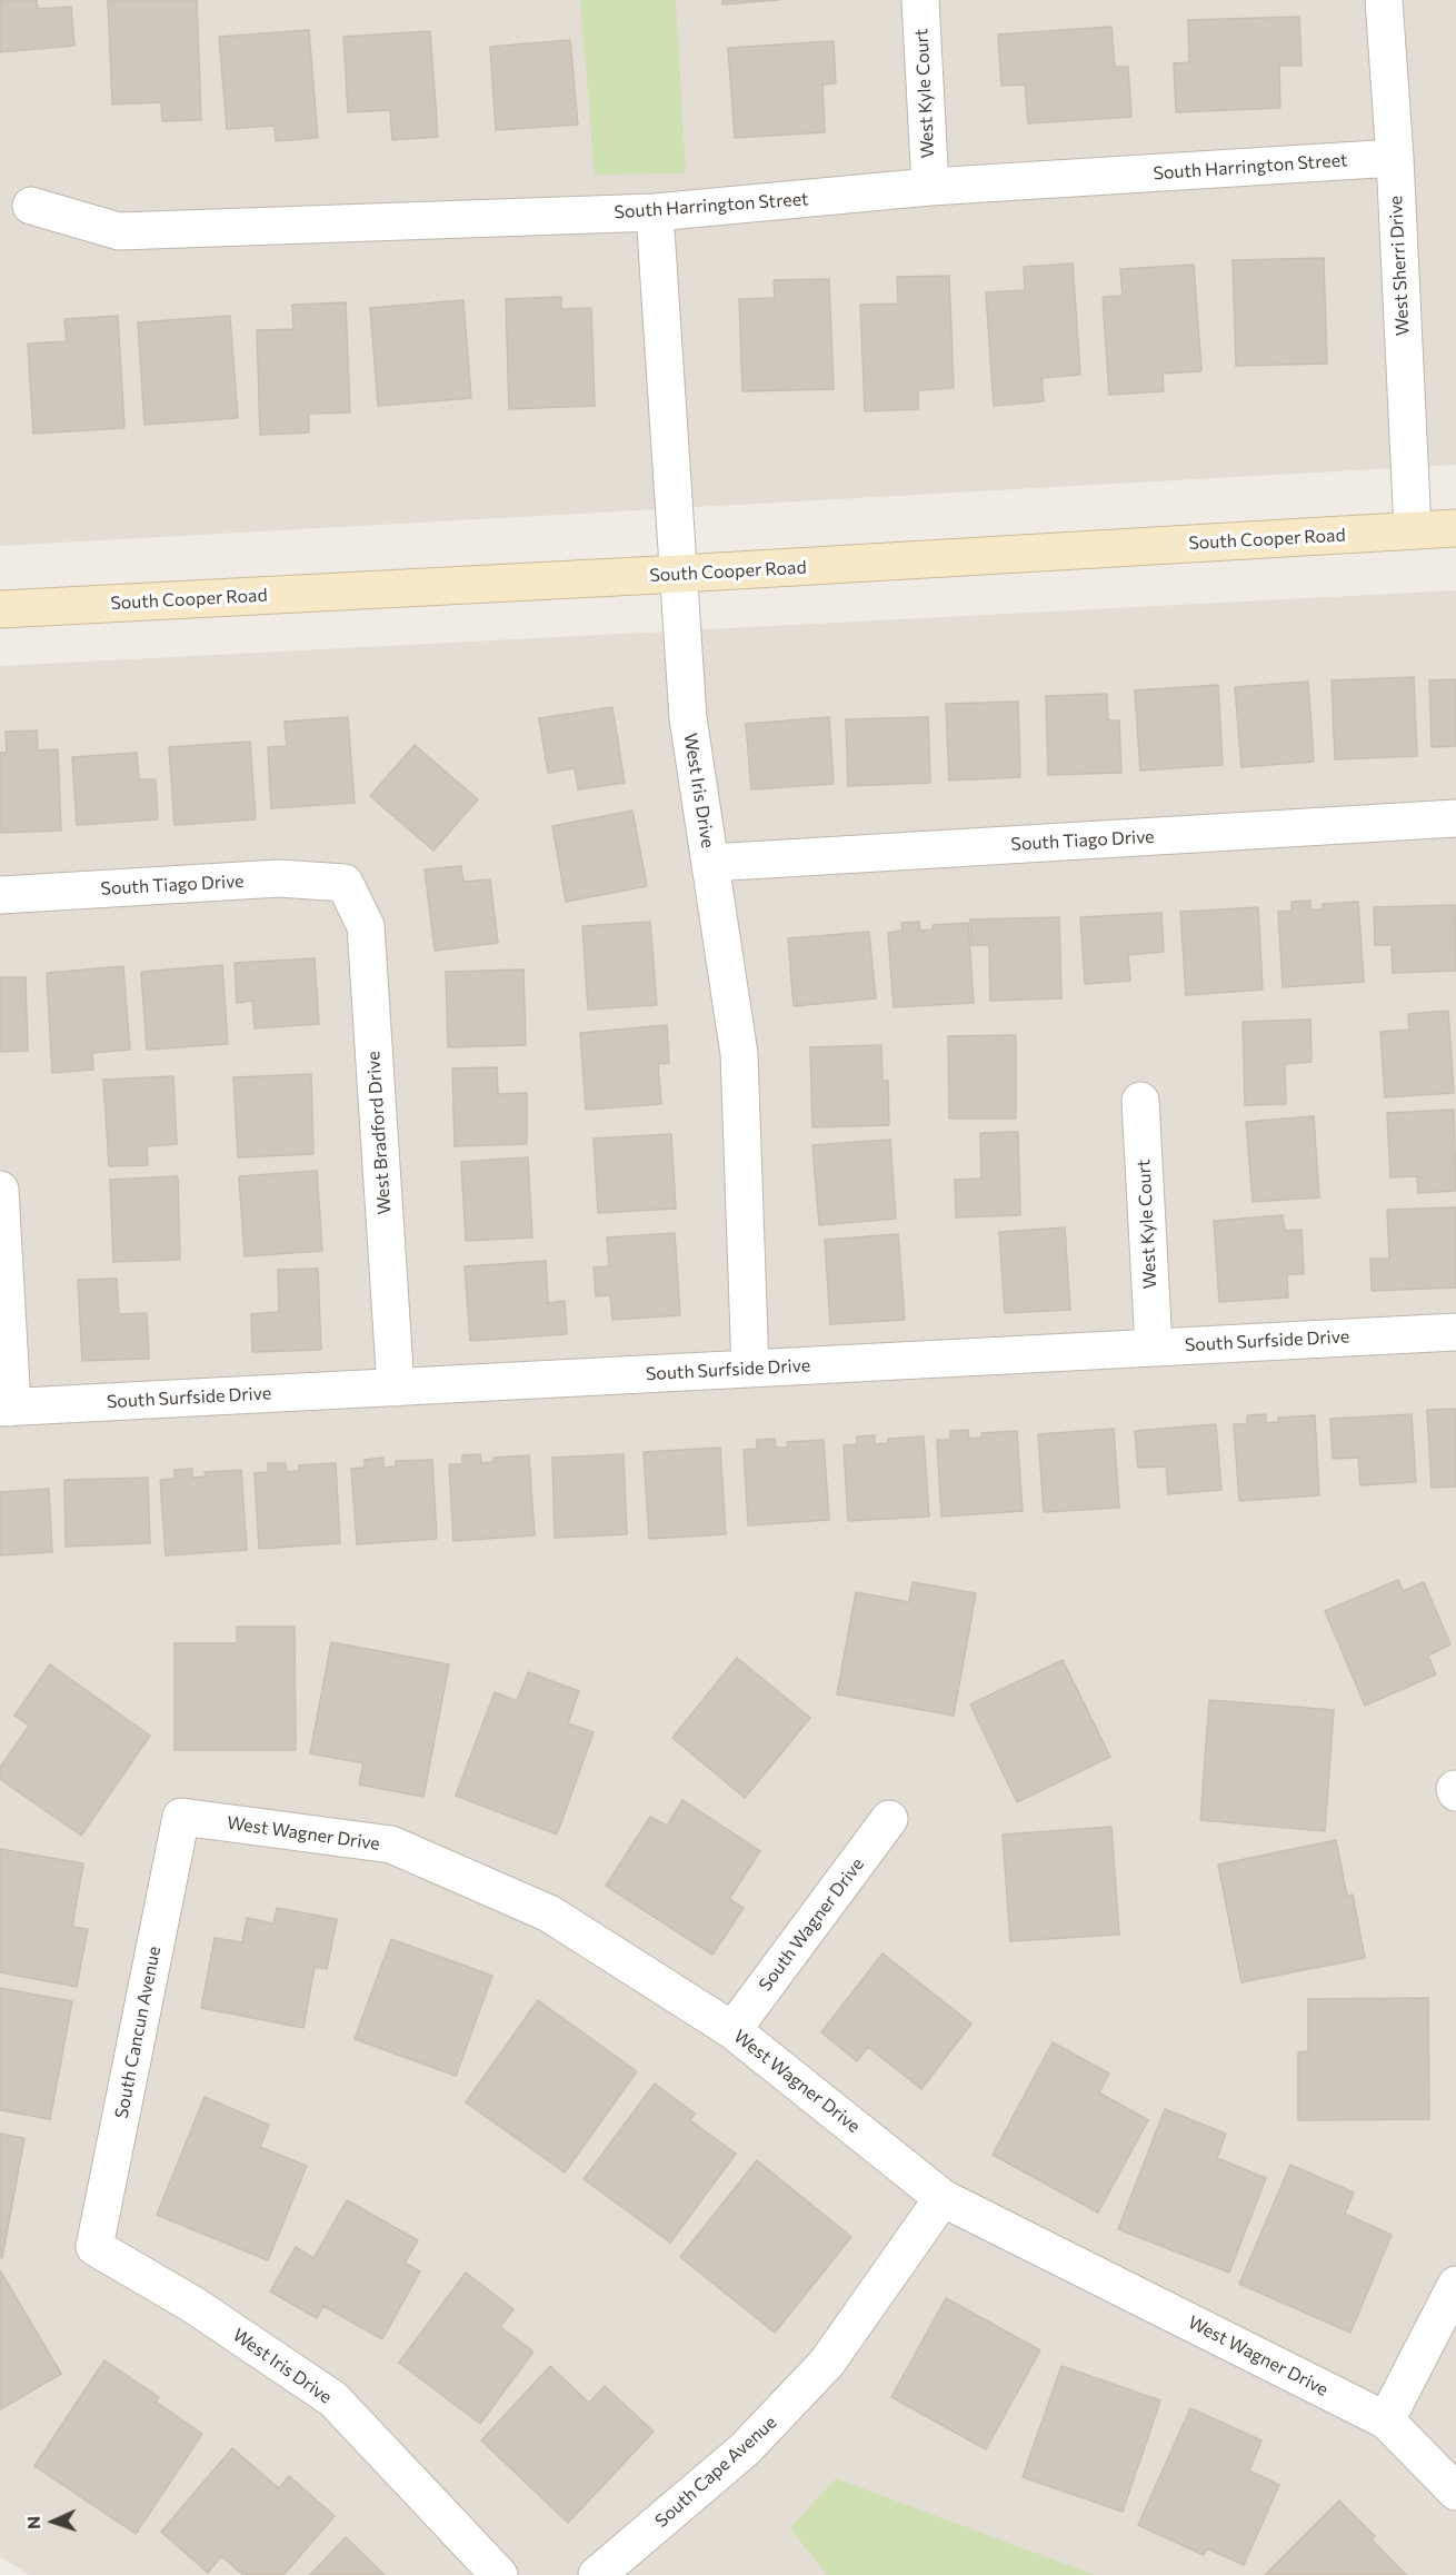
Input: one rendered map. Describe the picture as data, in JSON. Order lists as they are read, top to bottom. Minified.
{"streets":{"main road":["South Cooper Road"],"street":["West Kyle Court","South Harrington Street","West Sherri Drive","West Iris Drive","South Tiago Drive","West Bradford Drive","South Surfside Drive","West Wagner Drive","South Wagner Drive","South Cancun Avenue","South Cape Avenue"]},"crossings":[["West Kyle Court","South Harrington Street"],["West Kyle Court","South Surfside Drive"],["South Harrington Street","West Sherri Drive"],["South Harrington Street","West Iris Drive"],["West Sherri Drive","South Cooper Road"],["South Cooper Road","West Iris Drive"],["West Iris Drive","South Tiago Drive"],["West Iris Drive","South Surfside Drive"],["West Iris Drive","South Cancun Avenue"],["South Tiago Drive","West Bradford Drive"],["West Bradford Drive","South Surfside Drive"],["West Wagner Drive","South Wagner Drive"],["West Wagner Drive","South Cancun Avenue"],["West Wagner Drive","South Cape Avenue"]],"north":"left"}
